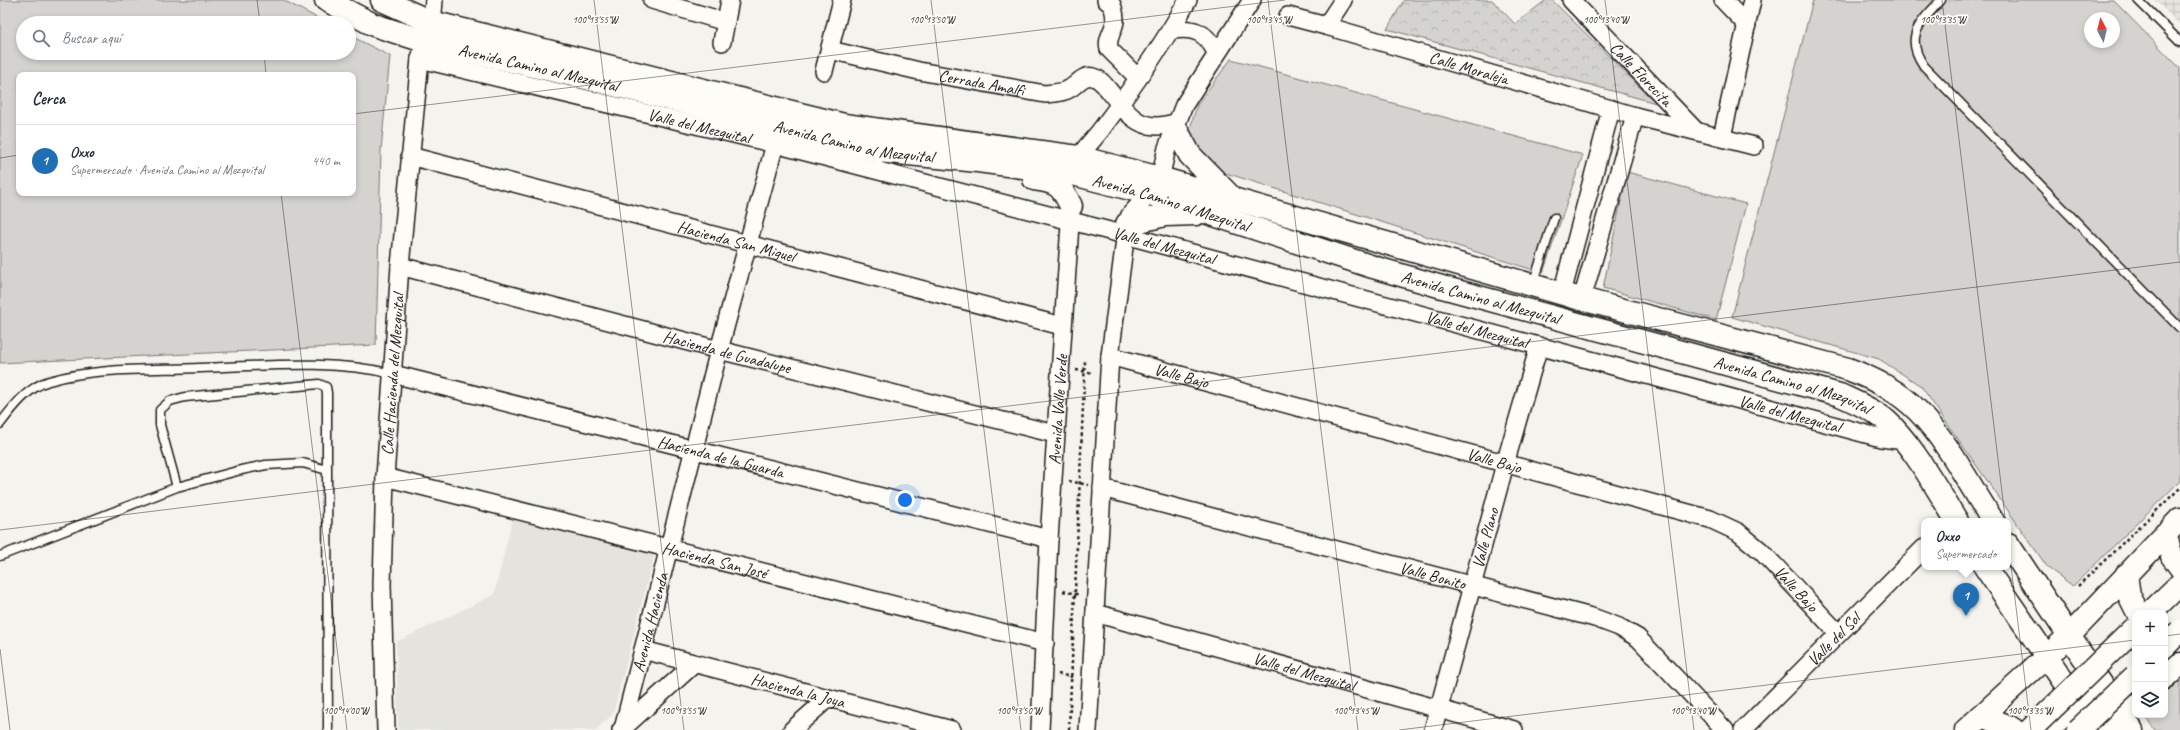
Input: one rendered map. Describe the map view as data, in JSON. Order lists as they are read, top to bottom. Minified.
{"streets":{"main road":["Avenida Camino al Mezquital"],"street":["Calle Moraleja","Calle Florecita","Cerrada Amalfi","Valle del Mezquital","Hacienda San Miguel","Hacienda de Guadalupe","Calle Hacienda del Mezquital","Valle Bajo","Avenida Valle Verde","Hacienda de la Guarda","Valle Plano","Hacienda San José","Valle Bonito","Avenida Hacienda","Valle del Sol","Hacienda la Joya"]},"crossings":[["Calle Moraleja","Calle Florecita"],["Avenida Camino al Mezquital","Valle del Mezquital"],["Avenida Camino al Mezquital","Calle Hacienda del Mezquital"],["Avenida Camino al Mezquital","Avenida Valle Verde"],["Valle del Mezquital","Calle Hacienda del Mezquital"],["Valle del Mezquital","Avenida Valle Verde"],["Valle del Mezquital","Valle Plano"],["Valle del Mezquital","Avenida Hacienda"],["Hacienda San Miguel","Calle Hacienda del Mezquital"],["Hacienda San Miguel","Avenida Valle Verde"],["Hacienda San Miguel","Avenida Hacienda"],["Hacienda de Guadalupe","Calle Hacienda del Mezquital"],["Hacienda de Guadalupe","Avenida Valle Verde"],["Hacienda de Guadalupe","Avenida Hacienda"],["Calle Hacienda del Mezquital","Hacienda de la Guarda"],["Calle Hacienda del Mezquital","Hacienda San José"],["Valle Bajo","Valle Plano"],["Valle Bajo","Valle del Sol"],["Avenida Valle Verde","Hacienda de la Guarda"],["Avenida Valle Verde","Hacienda San José"],["Hacienda de la Guarda","Avenida Hacienda"],["Valle Plano","Valle Bonito"],["Hacienda San José","Avenida Hacienda"],["Avenida Hacienda","Hacienda la Joya"]],"north":"top","page":{"search":"Buscar aquí","heading":"Cerca","list":[{"mark":"1","name":"Oxxo","note":"Supermercado · Avenida Camino al Mezquital","value":"440 m"}],"popup":["Oxxo","Supermercado"],"pins":"1","map_buttons":["+","−"]},"coordinates":["100°13'55\"W","100°13'50\"W","100°13'45\"W","100°13'40\"W","100°13'35\"W","100°14'00\"W"]}
